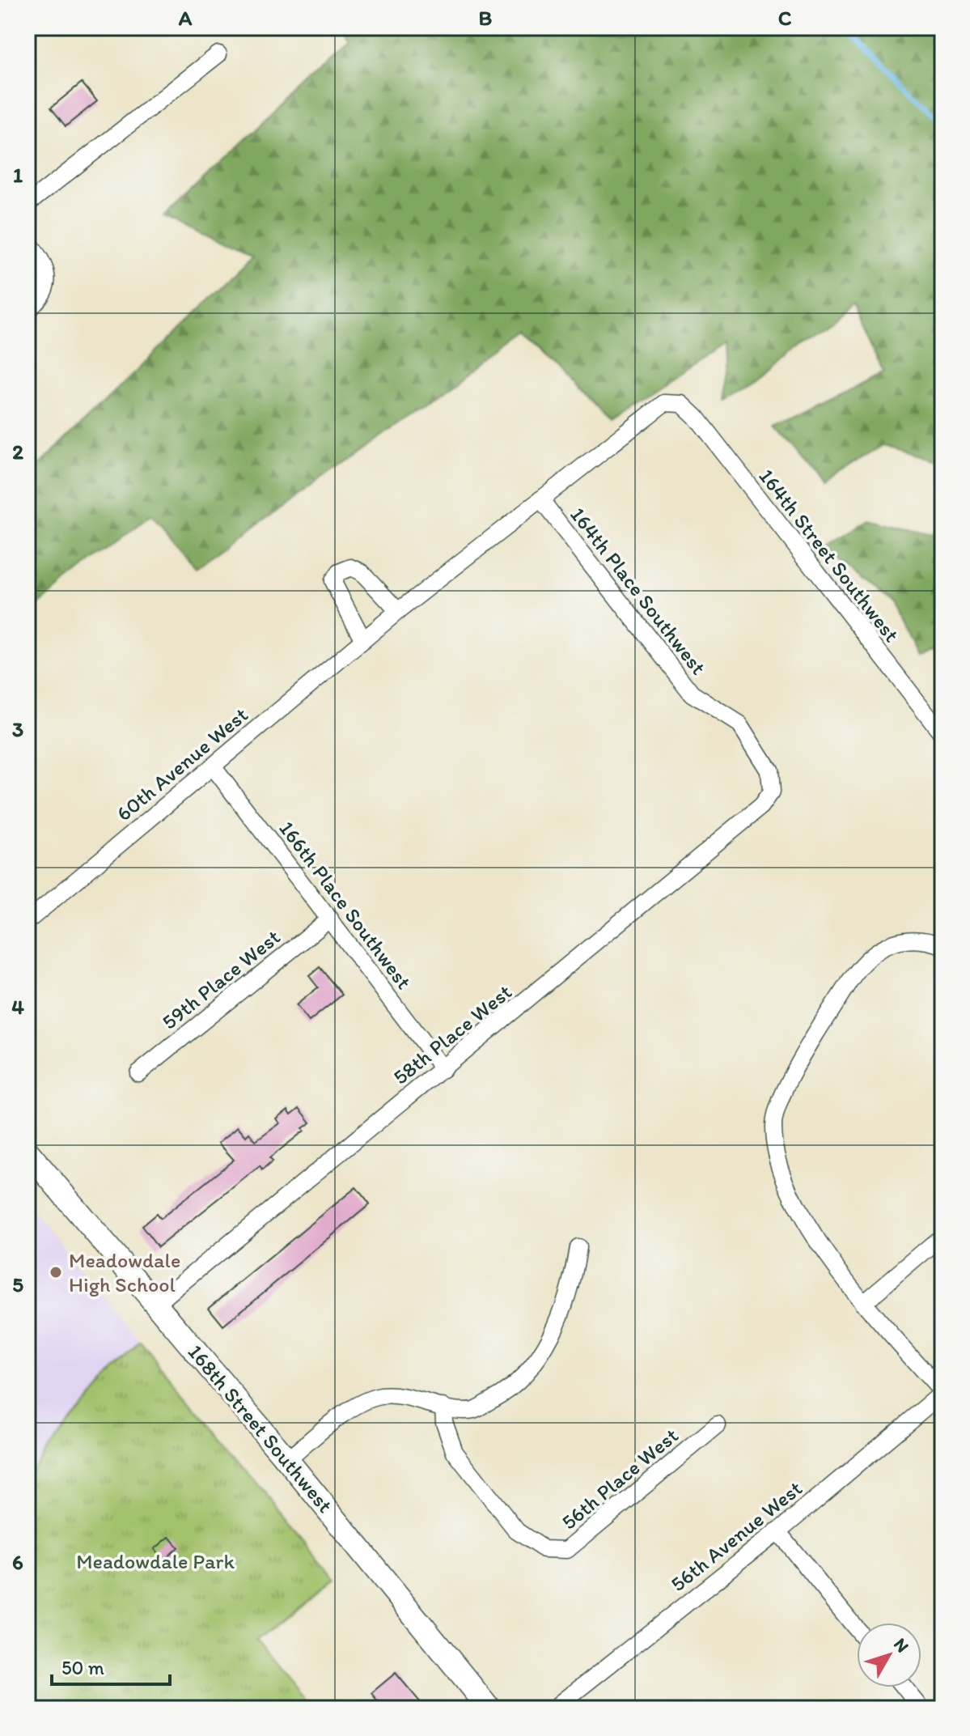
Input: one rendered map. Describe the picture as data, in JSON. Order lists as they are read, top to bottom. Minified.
{"streets":{"main road":["168th Street Southwest"],"street":["164th Street Southwest","164th Place Southwest","60th Avenue West","166th Place Southwest","59th Place West","58th Place West","56th Place West","56th Avenue West"]},"crossings":[["164th Street Southwest","60th Avenue West"],["164th Place Southwest","60th Avenue West"],["164th Place Southwest","58th Place West"],["60th Avenue West","166th Place Southwest"],["166th Place Southwest","59th Place West"],["166th Place Southwest","58th Place West"],["58th Place West","168th Street Southwest"]],"parks":["Meadowdale Park"],"places":["Meadowdale High School"],"scale_bar":"50 m","north":"top right","grid":{"columns":["A","B","C"],"rows":["1","2","3","4","5","6"]}}
